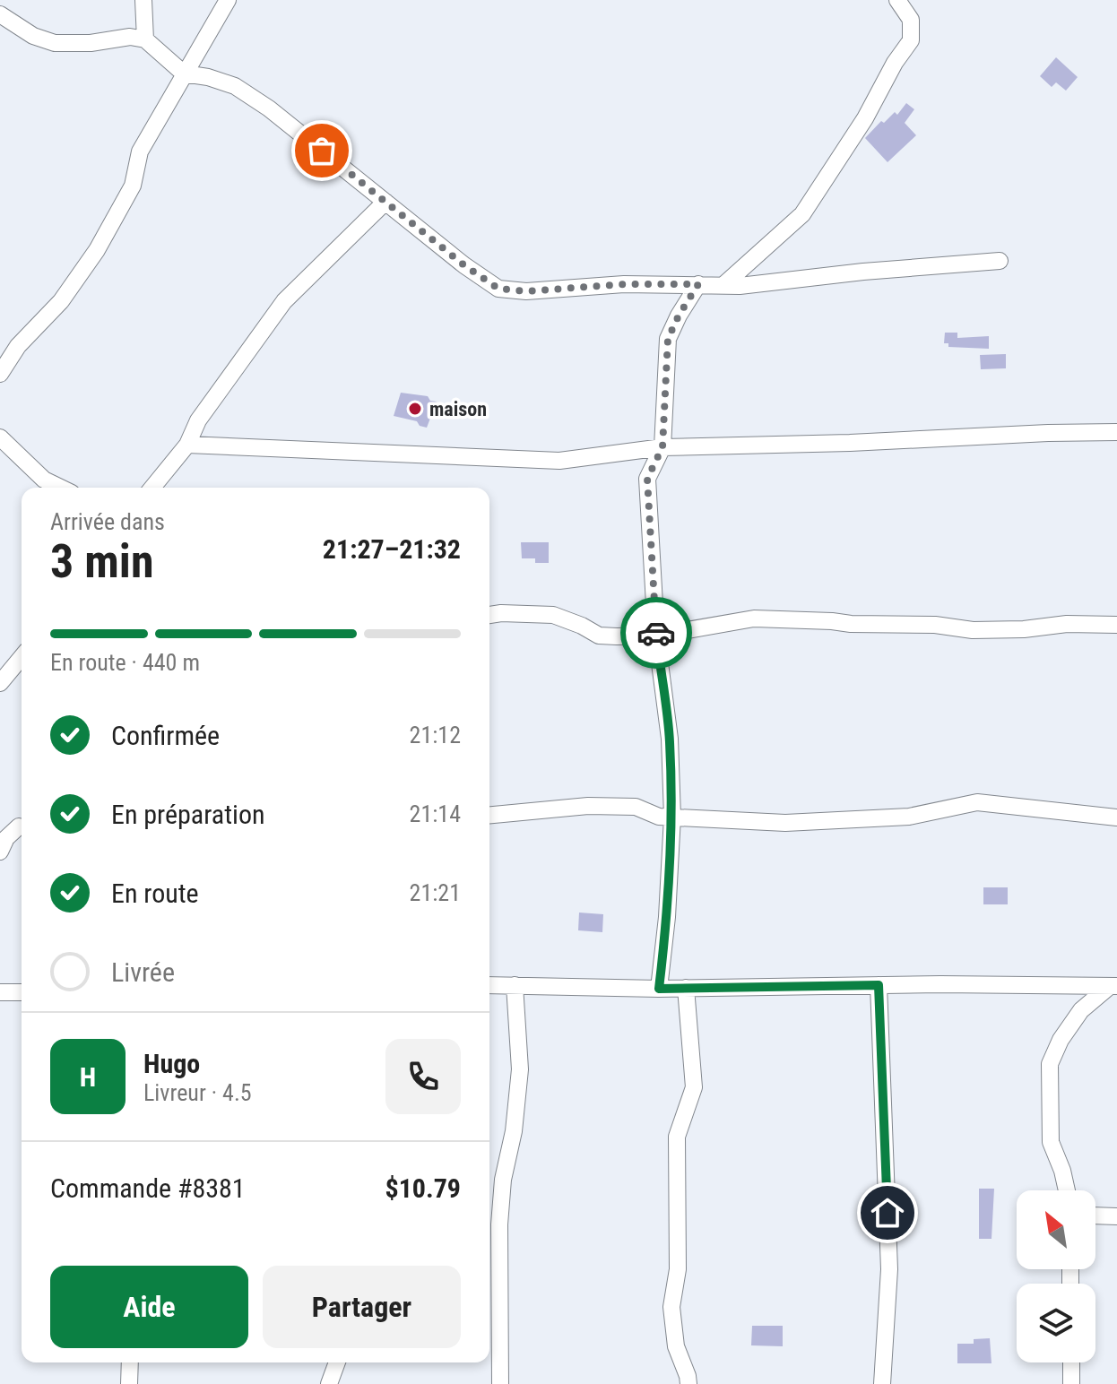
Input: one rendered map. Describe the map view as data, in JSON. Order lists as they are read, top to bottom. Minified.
{"places":["maison"],"north":"top left","page":{"heading":["3 min","Arrivée dans","21:27–21:32"],"panel":["Hugo","Livreur · 4.5","Commande #8381","$10.79"],"bar":"En route · 440 m","list":[["Confirmée","21:12"],["En préparation","21:14"],["En route","21:21"],"Livrée"],"round":"H","buttons":["Aide","Partager"]}}
